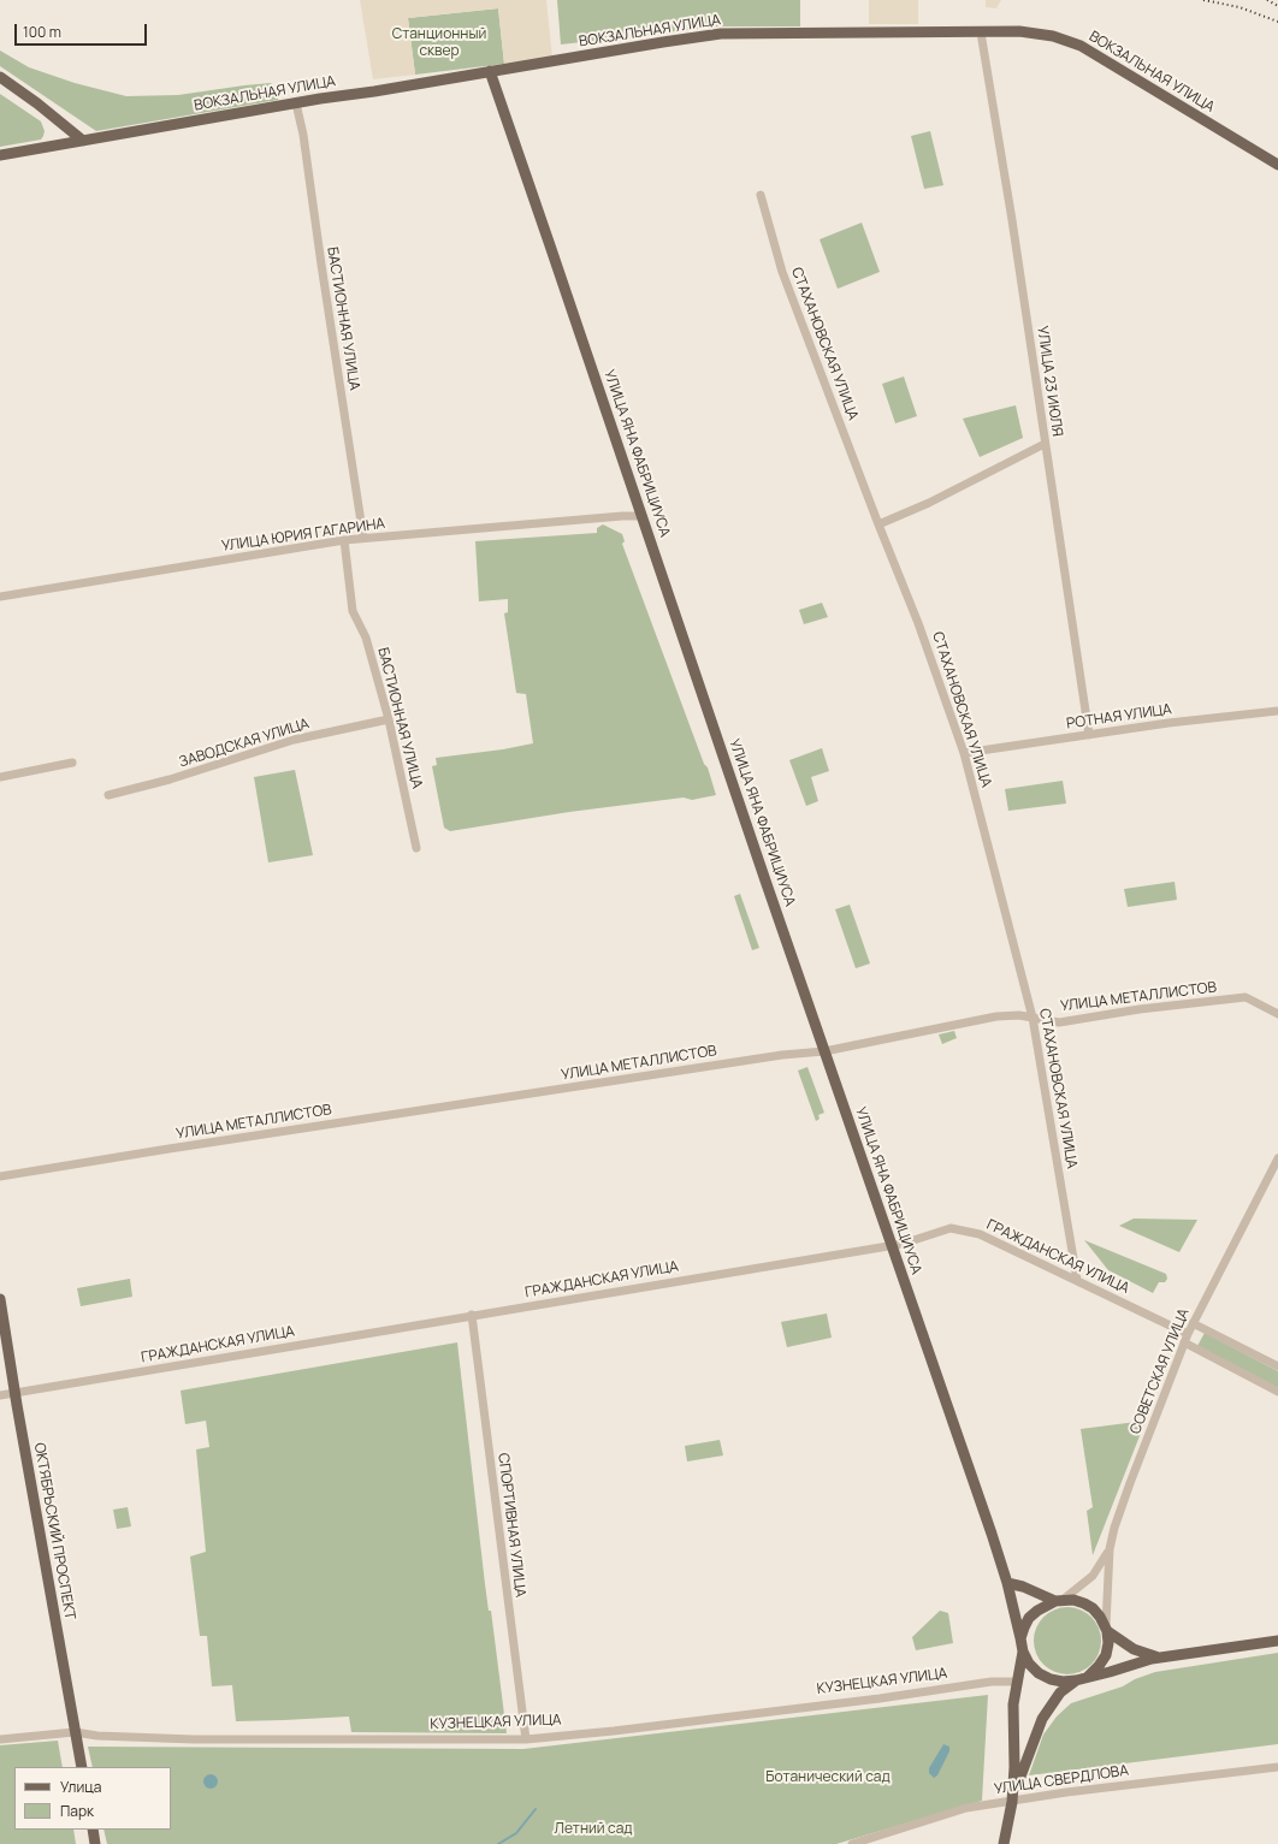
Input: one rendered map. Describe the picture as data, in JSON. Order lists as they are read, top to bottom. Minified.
{"streets":{"main road":["ВОКЗАЛЬНАЯ УЛИЦА","УЛИЦА ЯНА ФАБРИЦИУСА","ОКТЯБРЬСКИЙ ПРОСПЕКТ"],"street":["БАСТИОННАЯ УЛИЦА","СТАХАНОВСКАЯ УЛИЦА","УЛИЦА 23 ИЮЛЯ","УЛИЦА ЮРИЯ ГАГАРИНА","РОТНАЯ УЛИЦА","ЗАВОДСКАЯ УЛИЦА","УЛИЦА МЕТАЛЛИСТОВ","ГРАЖДАНСКАЯ УЛИЦА","СОВЕТСКАЯ УЛИЦА","СПОРТИВНАЯ УЛИЦА","КУЗНЕЦКАЯ УЛИЦА","УЛИЦА СВЕРДЛОВА"]},"crossings":[["ВОКЗАЛЬНАЯ УЛИЦА","БАСТИОННАЯ УЛИЦА"],["ВОКЗАЛЬНАЯ УЛИЦА","УЛИЦА 23 ИЮЛЯ"],["ВОКЗАЛЬНАЯ УЛИЦА","УЛИЦА ЯНА ФАБРИЦИУСА"],["БАСТИОННАЯ УЛИЦА","УЛИЦА ЮРИЯ ГАГАРИНА"],["БАСТИОННАЯ УЛИЦА","ЗАВОДСКАЯ УЛИЦА"],["СТАХАНОВСКАЯ УЛИЦА","РОТНАЯ УЛИЦА"],["СТАХАНОВСКАЯ УЛИЦА","УЛИЦА МЕТАЛЛИСТОВ"],["СТАХАНОВСКАЯ УЛИЦА","ГРАЖДАНСКАЯ УЛИЦА"],["УЛИЦА 23 ИЮЛЯ","РОТНАЯ УЛИЦА"],["УЛИЦА ЯНА ФАБРИЦИУСА","УЛИЦА ЮРИЯ ГАГАРИНА"],["УЛИЦА ЯНА ФАБРИЦИУСА","УЛИЦА МЕТАЛЛИСТОВ"],["УЛИЦА ЯНА ФАБРИЦИУСА","ГРАЖДАНСКАЯ УЛИЦА"],["УЛИЦА ЯНА ФАБРИЦИУСА","СОВЕТСКАЯ УЛИЦА"],["ГРАЖДАНСКАЯ УЛИЦА","СОВЕТСКАЯ УЛИЦА"],["ГРАЖДАНСКАЯ УЛИЦА","СПОРТИВНАЯ УЛИЦА"],["ГРАЖДАНСКАЯ УЛИЦА","ОКТЯБРЬСКИЙ ПРОСПЕКТ"],["СПОРТИВНАЯ УЛИЦА","КУЗНЕЦКАЯ УЛИЦА"],["ОКТЯБРЬСКИЙ ПРОСПЕКТ","КУЗНЕЦКАЯ УЛИЦА"]],"parks":["Станционный сквер","Ботанический сад","Летний сад"],"legend":["Улица","Парк"],"scale_bar":"100 m"}
